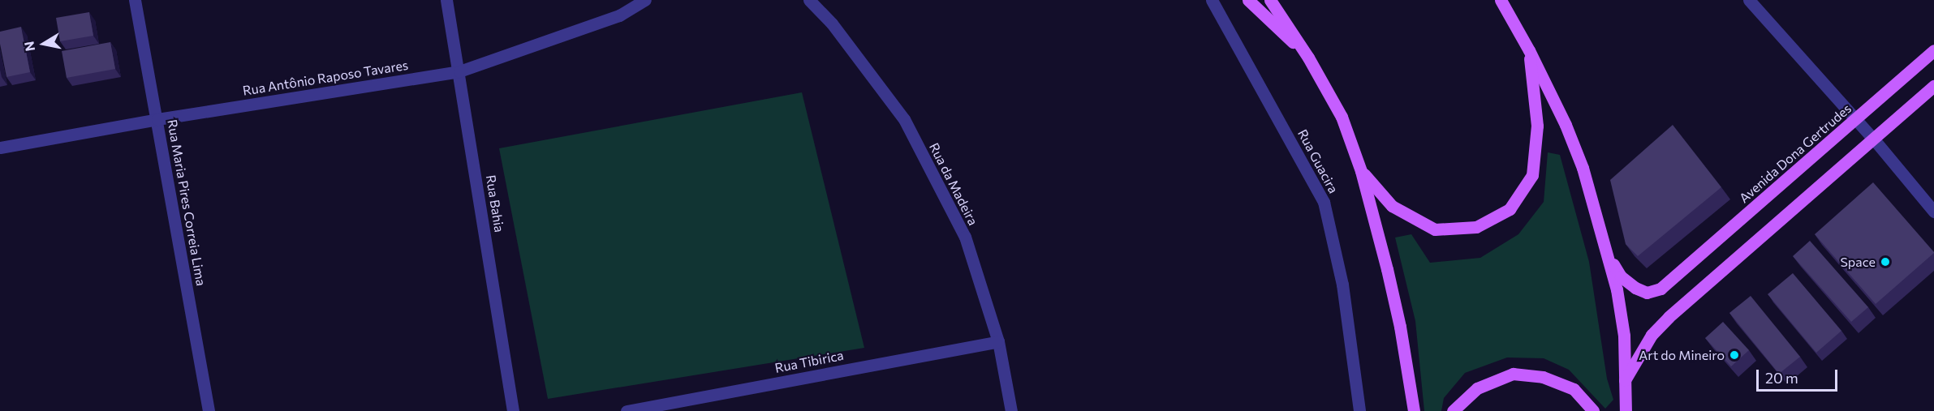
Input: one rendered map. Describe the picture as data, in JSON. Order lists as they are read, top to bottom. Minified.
{"streets":{"main road":["Avenida Dona Gertrudes"],"street":["Rua Antônio Raposo Tavares","Rua Guacira","Rua da Madeira","Rua Maria Pires Correia Lima","Rua Bahia","Rua Tibirica"]},"crossings":[["Rua Antônio Raposo Tavares","Rua Maria Pires Correia Lima"],["Rua Antônio Raposo Tavares","Rua Bahia"],["Rua da Madeira","Rua Tibirica"]],"places":["Space","Art do Mineiro"],"scale_bar":"20 m","north":"left"}
